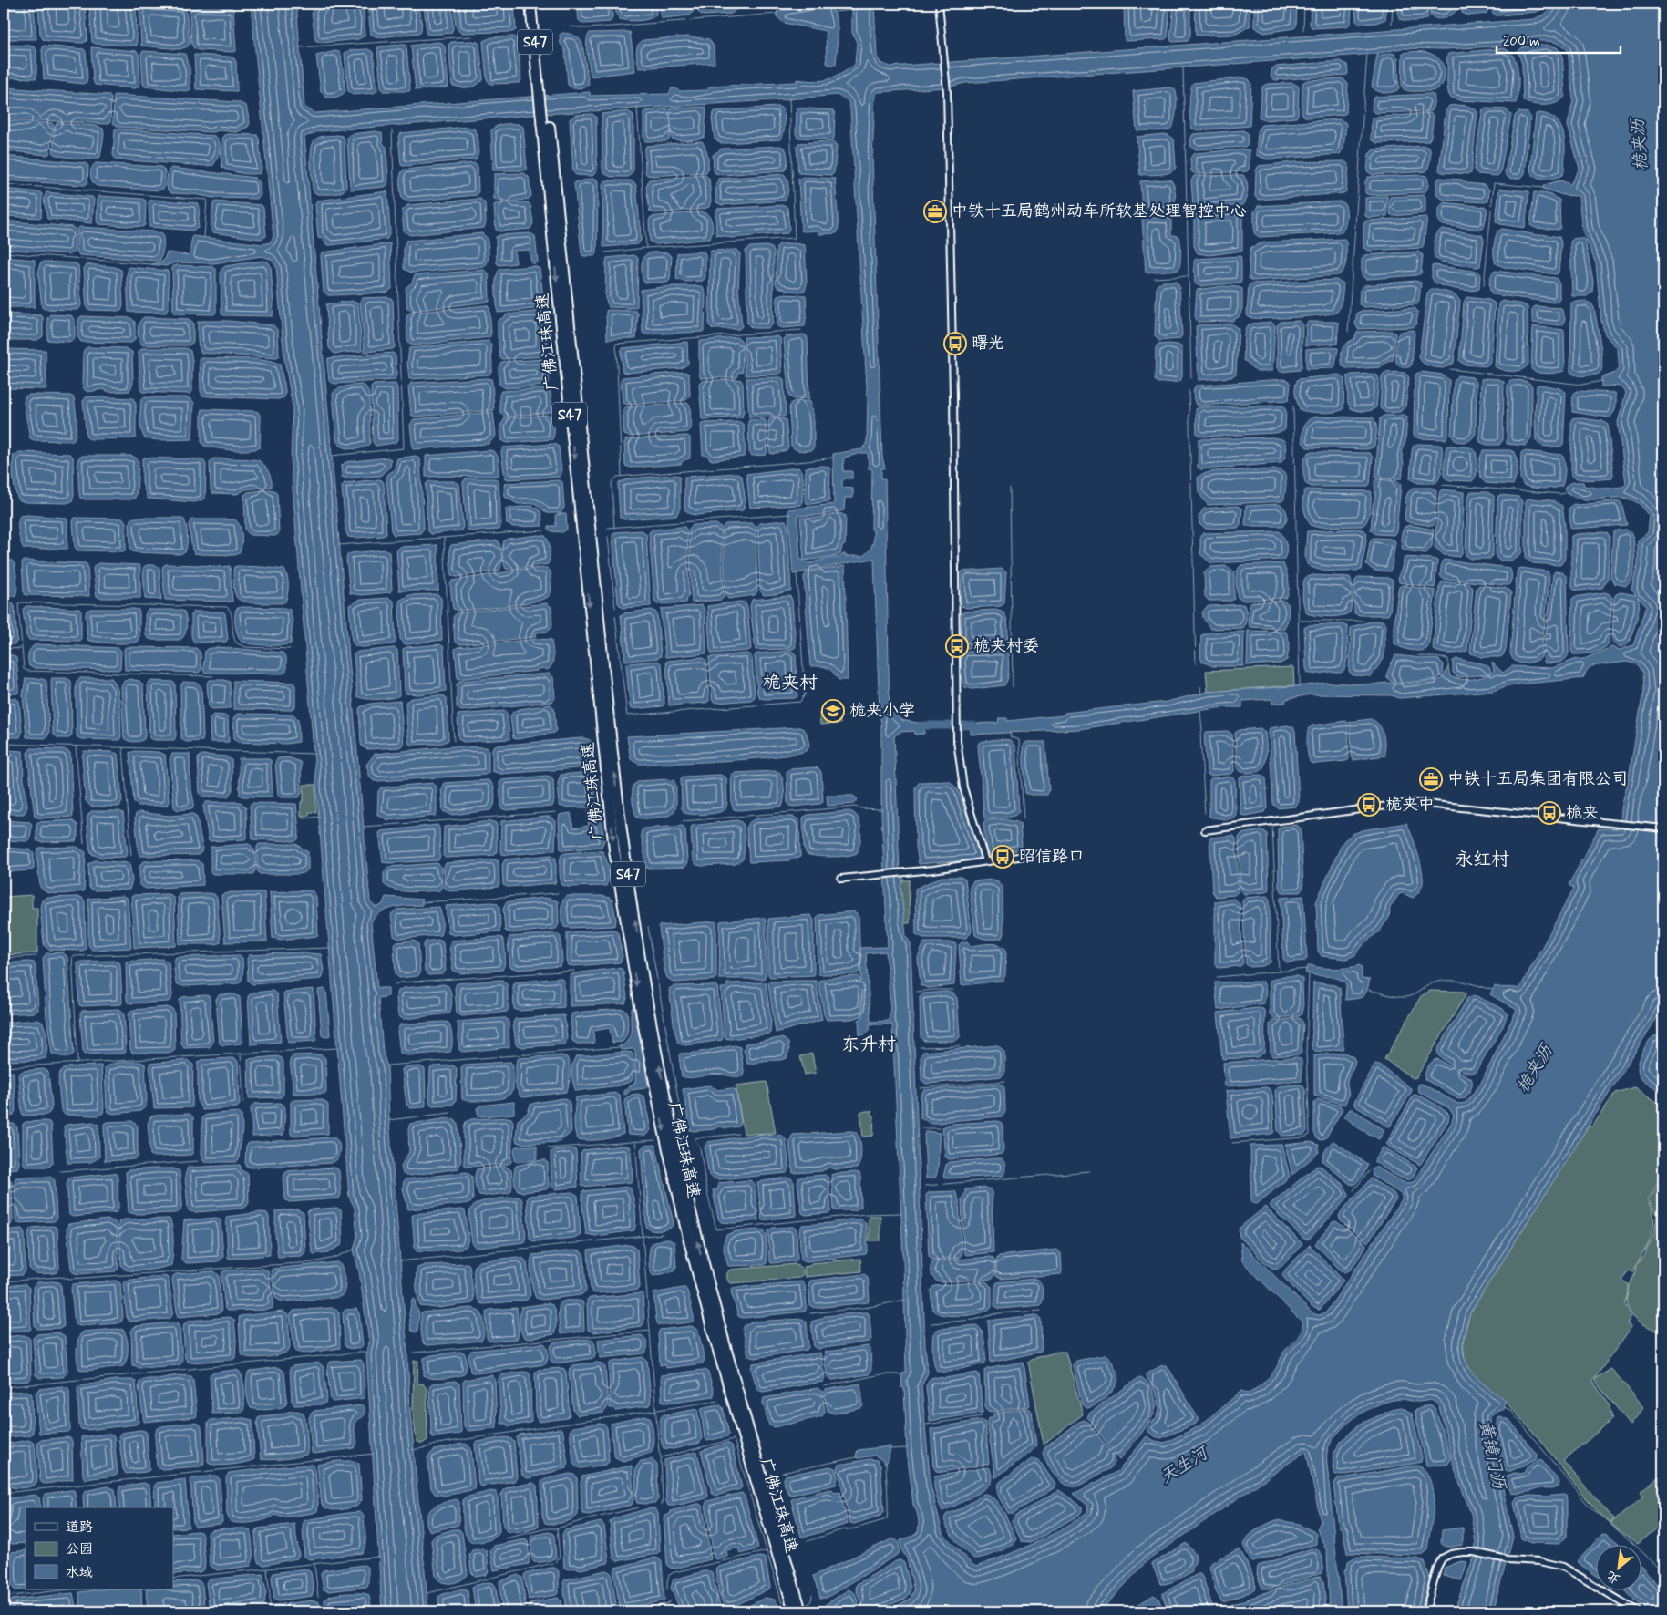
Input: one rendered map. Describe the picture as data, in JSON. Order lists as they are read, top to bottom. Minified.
{"streets":{"highway":["S47","广佛江珠高速"]},"districts":["桅夹村","永红村","东升村"],"water":["桅夹沥","黄镜门沥","天生河"],"places":{"office":["中铁十五局鹤州动车所软基处理智控中心","中铁十五局集团有限公司"],"bus stop":["曙光","桅夹村委","桅夹中","桅夹","昭信路口"],"school or university":["桅夹小学"]},"legend":["道路","公园","水域"],"scale_bar":"200 m","north":"bottom left"}
